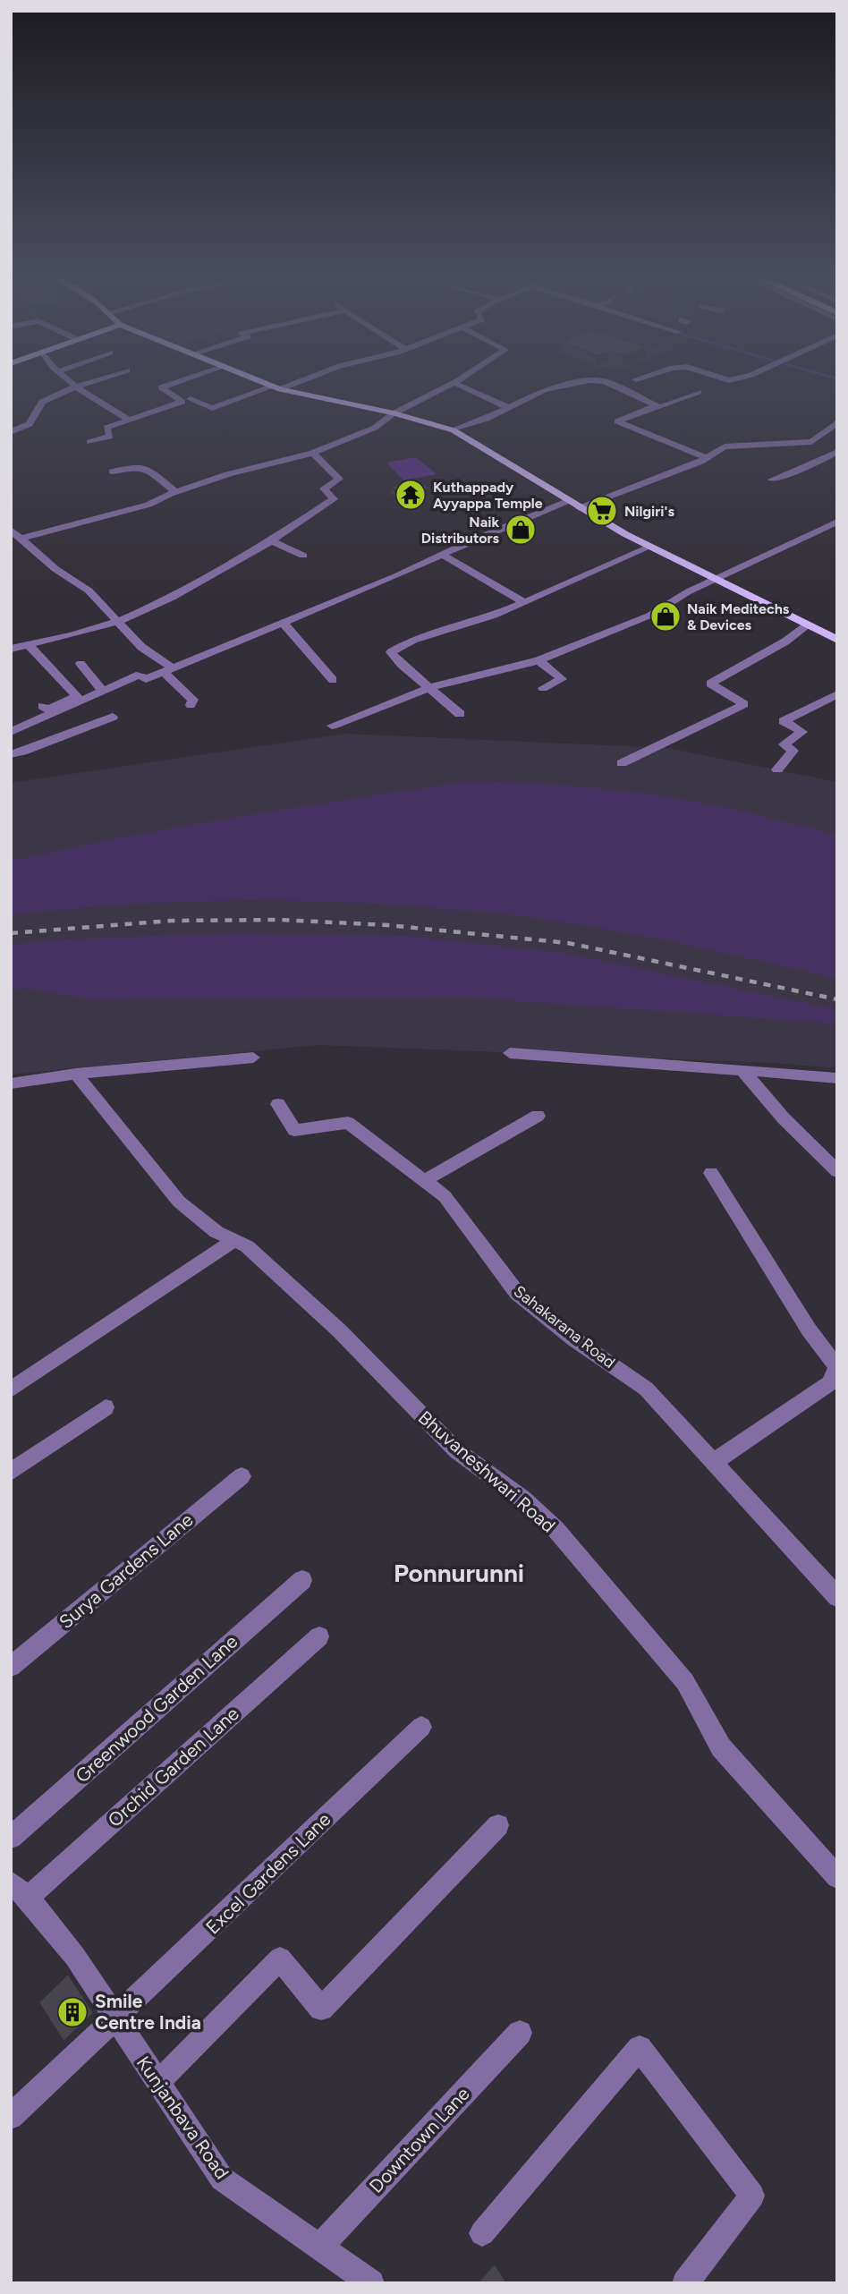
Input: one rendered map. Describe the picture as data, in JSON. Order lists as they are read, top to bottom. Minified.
{"streets":{"street":["Sahakarana Road","Bhuvaneshwari Road","Surya Gardens Lane","Greenwood Garden Lane","Orchid Garden Lane","Excel Gardens Lane","Kunjanbava Road","Downtown Lane"]},"crossings":[["Orchid Garden Lane","Kunjanbava Road"],["Excel Gardens Lane","Kunjanbava Road"],["Kunjanbava Road","Downtown Lane"]],"districts":["Ponnurunni"],"places":{"temple":["Kuthappady Ayyappa Temple"],"supermarket":["Nilgiri's"],"shop":["Naik Distributors","Naik Meditechs & Devices"],"building":["Smile Centre India"]}}
